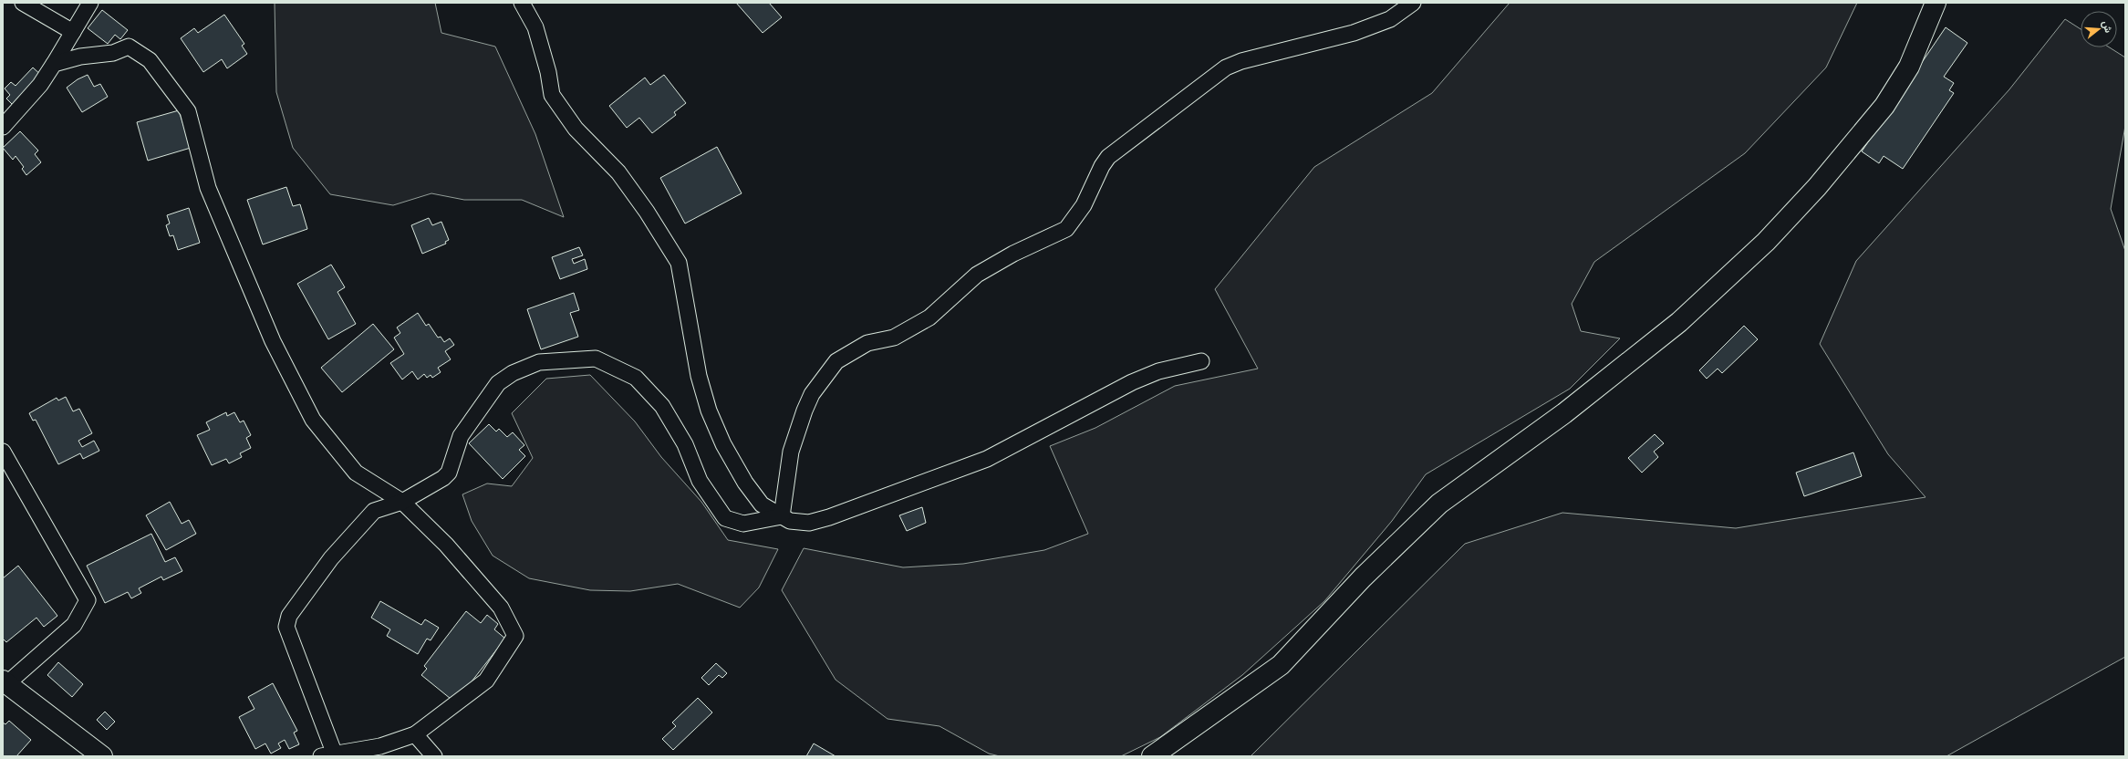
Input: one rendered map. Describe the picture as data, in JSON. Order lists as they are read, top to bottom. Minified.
{"north":"right"}
